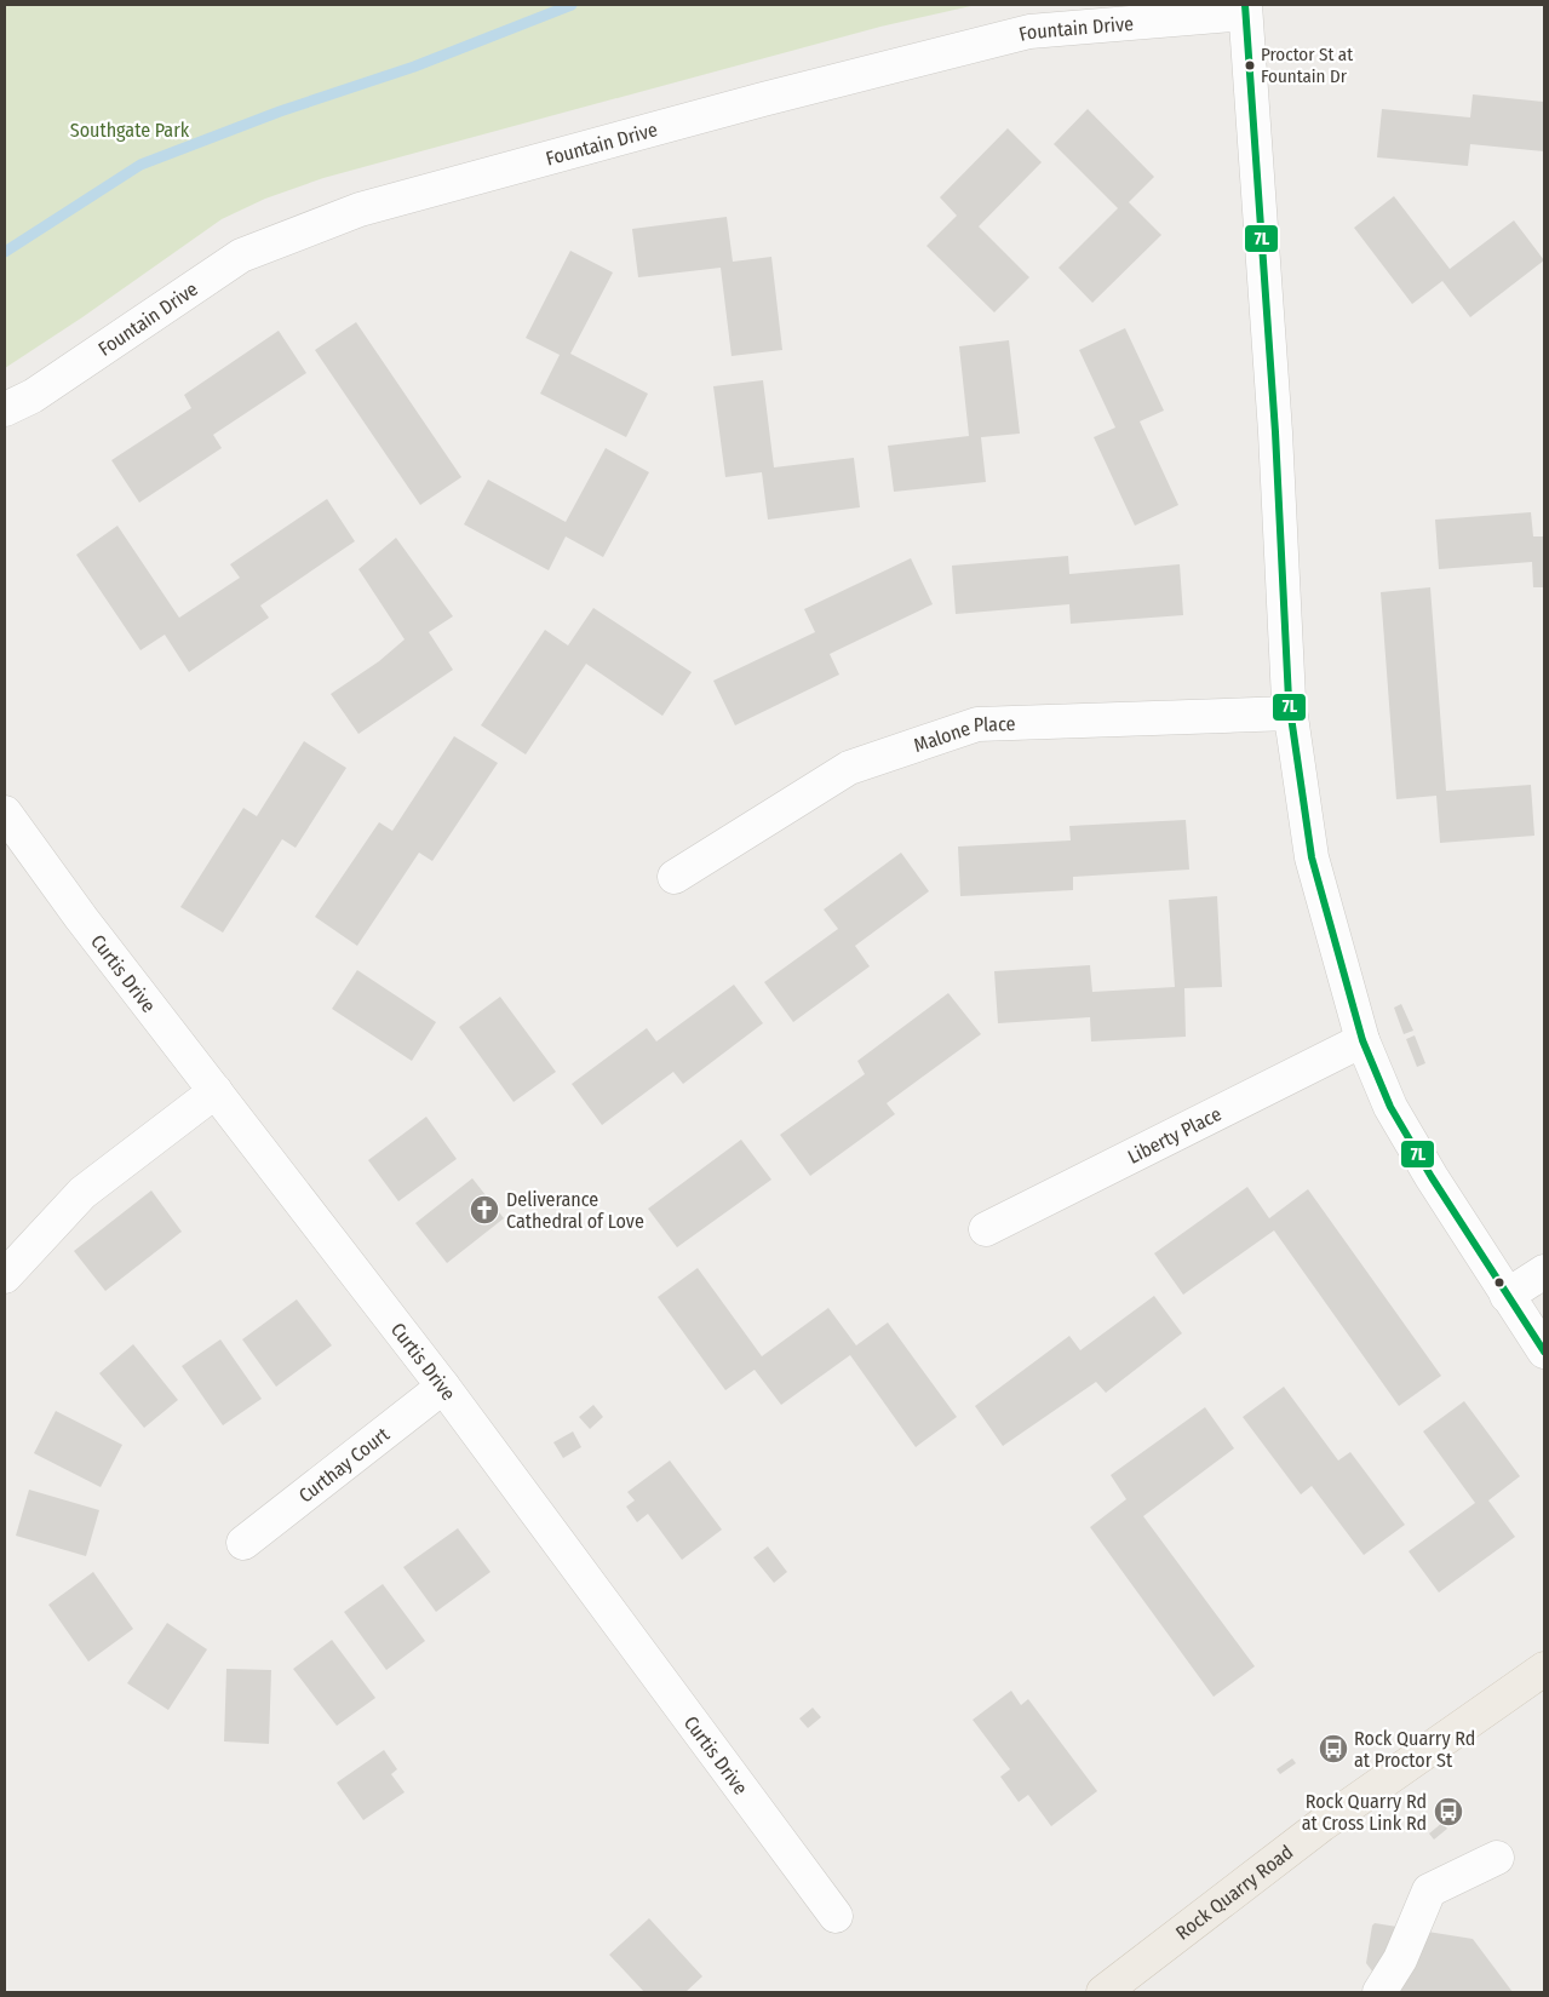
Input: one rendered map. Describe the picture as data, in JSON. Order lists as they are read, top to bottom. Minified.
{"streets":{"main road":["Rock Quarry Road"],"street":["Fountain Drive","Malone Place","Curtis Drive","Liberty Place","Curthay Court"]},"crossings":[["Curtis Drive","Curthay Court"]],"parks":["Southgate Park"],"places":{"other":["Proctor St at Fountain Dr"],"church":["Deliverance Cathedral of Love"],"bus stop":["Rock Quarry Rd at Proctor St","Rock Quarry Rd at Cross Link Rd"]},"lines":["transit line 7L"]}
